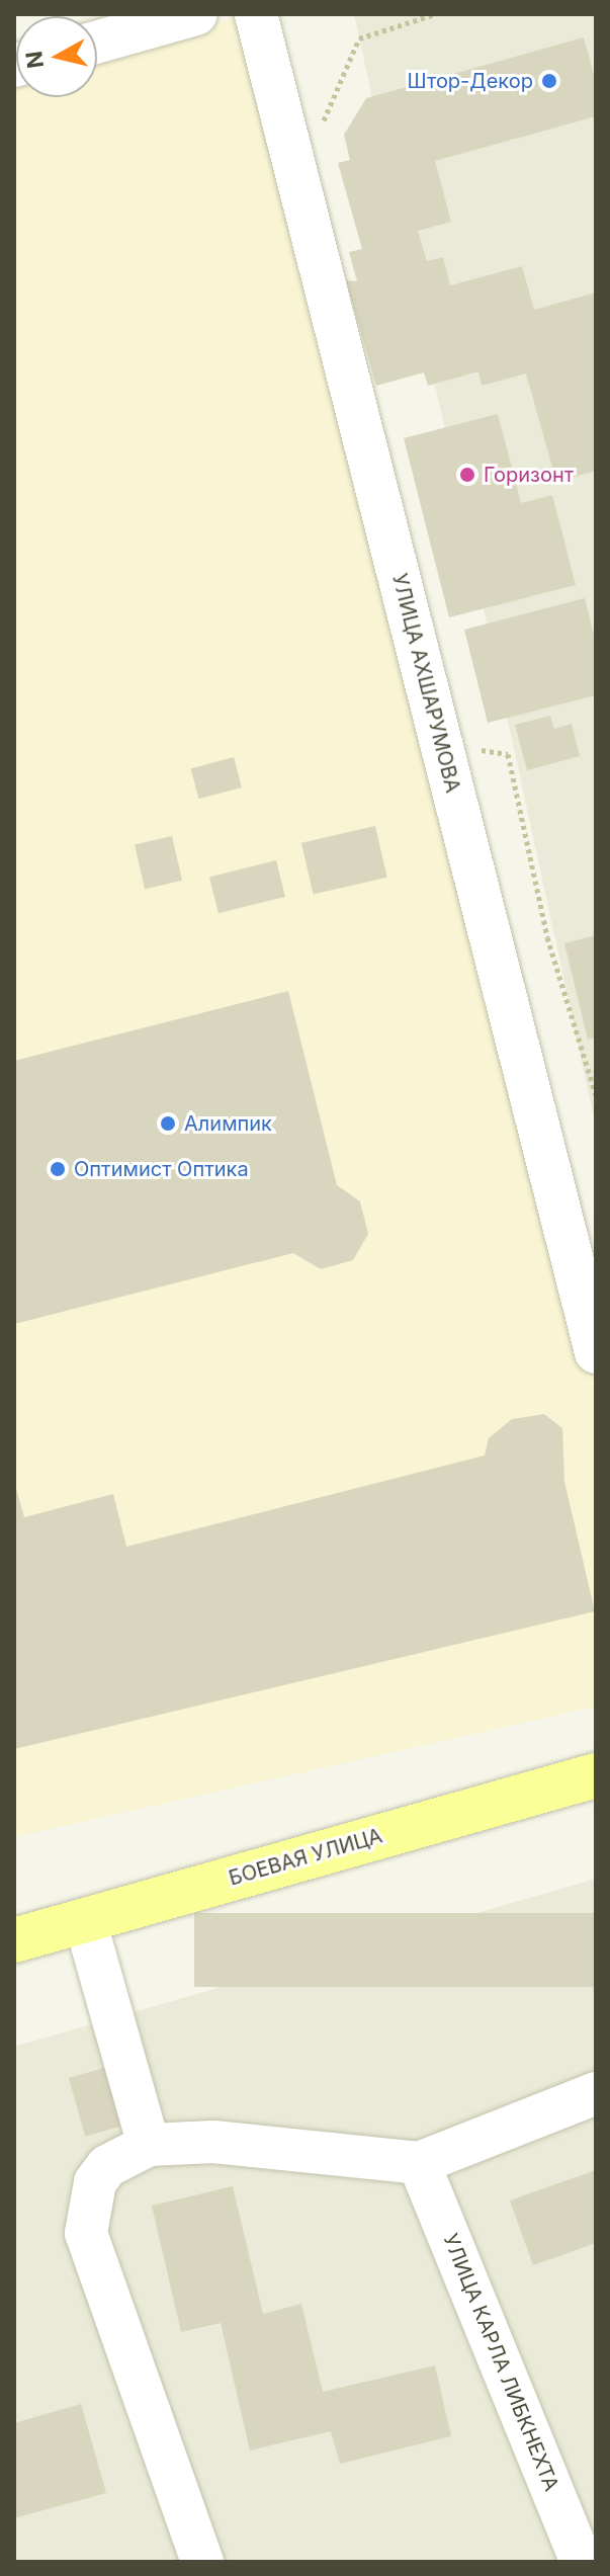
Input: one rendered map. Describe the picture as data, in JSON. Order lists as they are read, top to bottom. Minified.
{"streets":{"main road":["БОЕВАЯ УЛИЦА"],"street":["УЛИЦА АХШАРУМОВА","УЛИЦА КАРЛА ЛИБКНЕХТА"]},"places":["Штор-Декор","Горизонт","Алимпик","Оптимист Оптика"],"north":"left"}
